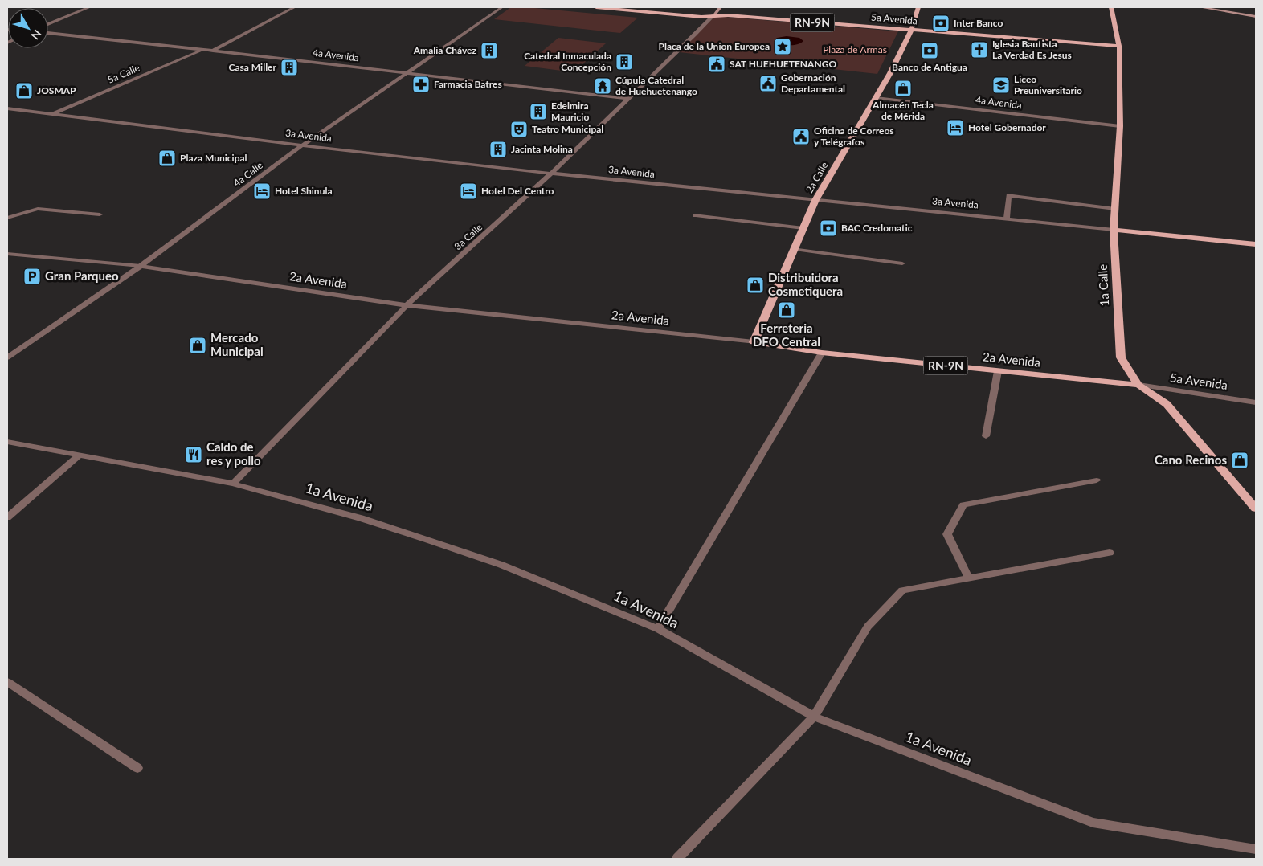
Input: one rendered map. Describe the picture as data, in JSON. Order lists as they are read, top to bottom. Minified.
{"streets":{"main road":["5a Avenida","RN-9N","3a Avenida","2a Calle","2a Avenida","1a Calle"],"street":["4a Avenida","5a Calle","4a Calle","3a Calle","1a Avenida"]},"crossings":[["5a Avenida","2a Calle"],["5a Avenida","3a Calle"],["5a Avenida","2a Avenida"],["5a Avenida","1a Calle"],["4a Avenida","5a Calle"],["4a Avenida","4a Calle"],["4a Avenida","2a Calle"],["4a Avenida","3a Calle"],["4a Avenida","1a Calle"],["5a Calle","3a Avenida"],["3a Avenida","4a Calle"],["3a Avenida","2a Calle"],["3a Avenida","3a Calle"],["3a Avenida","1a Calle"],["4a Calle","2a Avenida"],["2a Calle","2a Avenida"],["3a Calle","2a Avenida"],["3a Calle","1a Avenida"],["2a Avenida","1a Calle"]],"parks":["Plaza de Armas"],"places":{"bank":["Inter Banco","Banco de Antigua","BAC Credomatic"],"place":["Placa de la Union Europea"],"church":["Iglesia Bautista La Verdad Es Jesus"],"building":["Amalia Chávez","Catedral Inmaculada Concepción","Casa Miller","Edelmira Mauricio","Jacinta Molina"],"public building":["SAT HUEHUETENANGO","Gobernación Departamental","Oficina de Correos y Telégrafos"],"pharmacy":["Farmacia Batres"],"school or university":["Liceo Preuniversitario"],"temple":["Cúpula Catedral de Huehuetenango"],"shop":["Almacén Tecla de Mérida","JOSMAP","Plaza Municipal","Distribuidora Cosmetiquera","Ferreteria DFO Central","Mercado Municipal","Cano Recinos"],"hotel":["Hotel Gobernador","Hotel Shinula","Hotel Del Centro"],"theatre":["Teatro Municipal"],"parking":["Gran Parqueo"],"restaurant":["Caldo de res y pollo"]},"north":"bottom right"}
